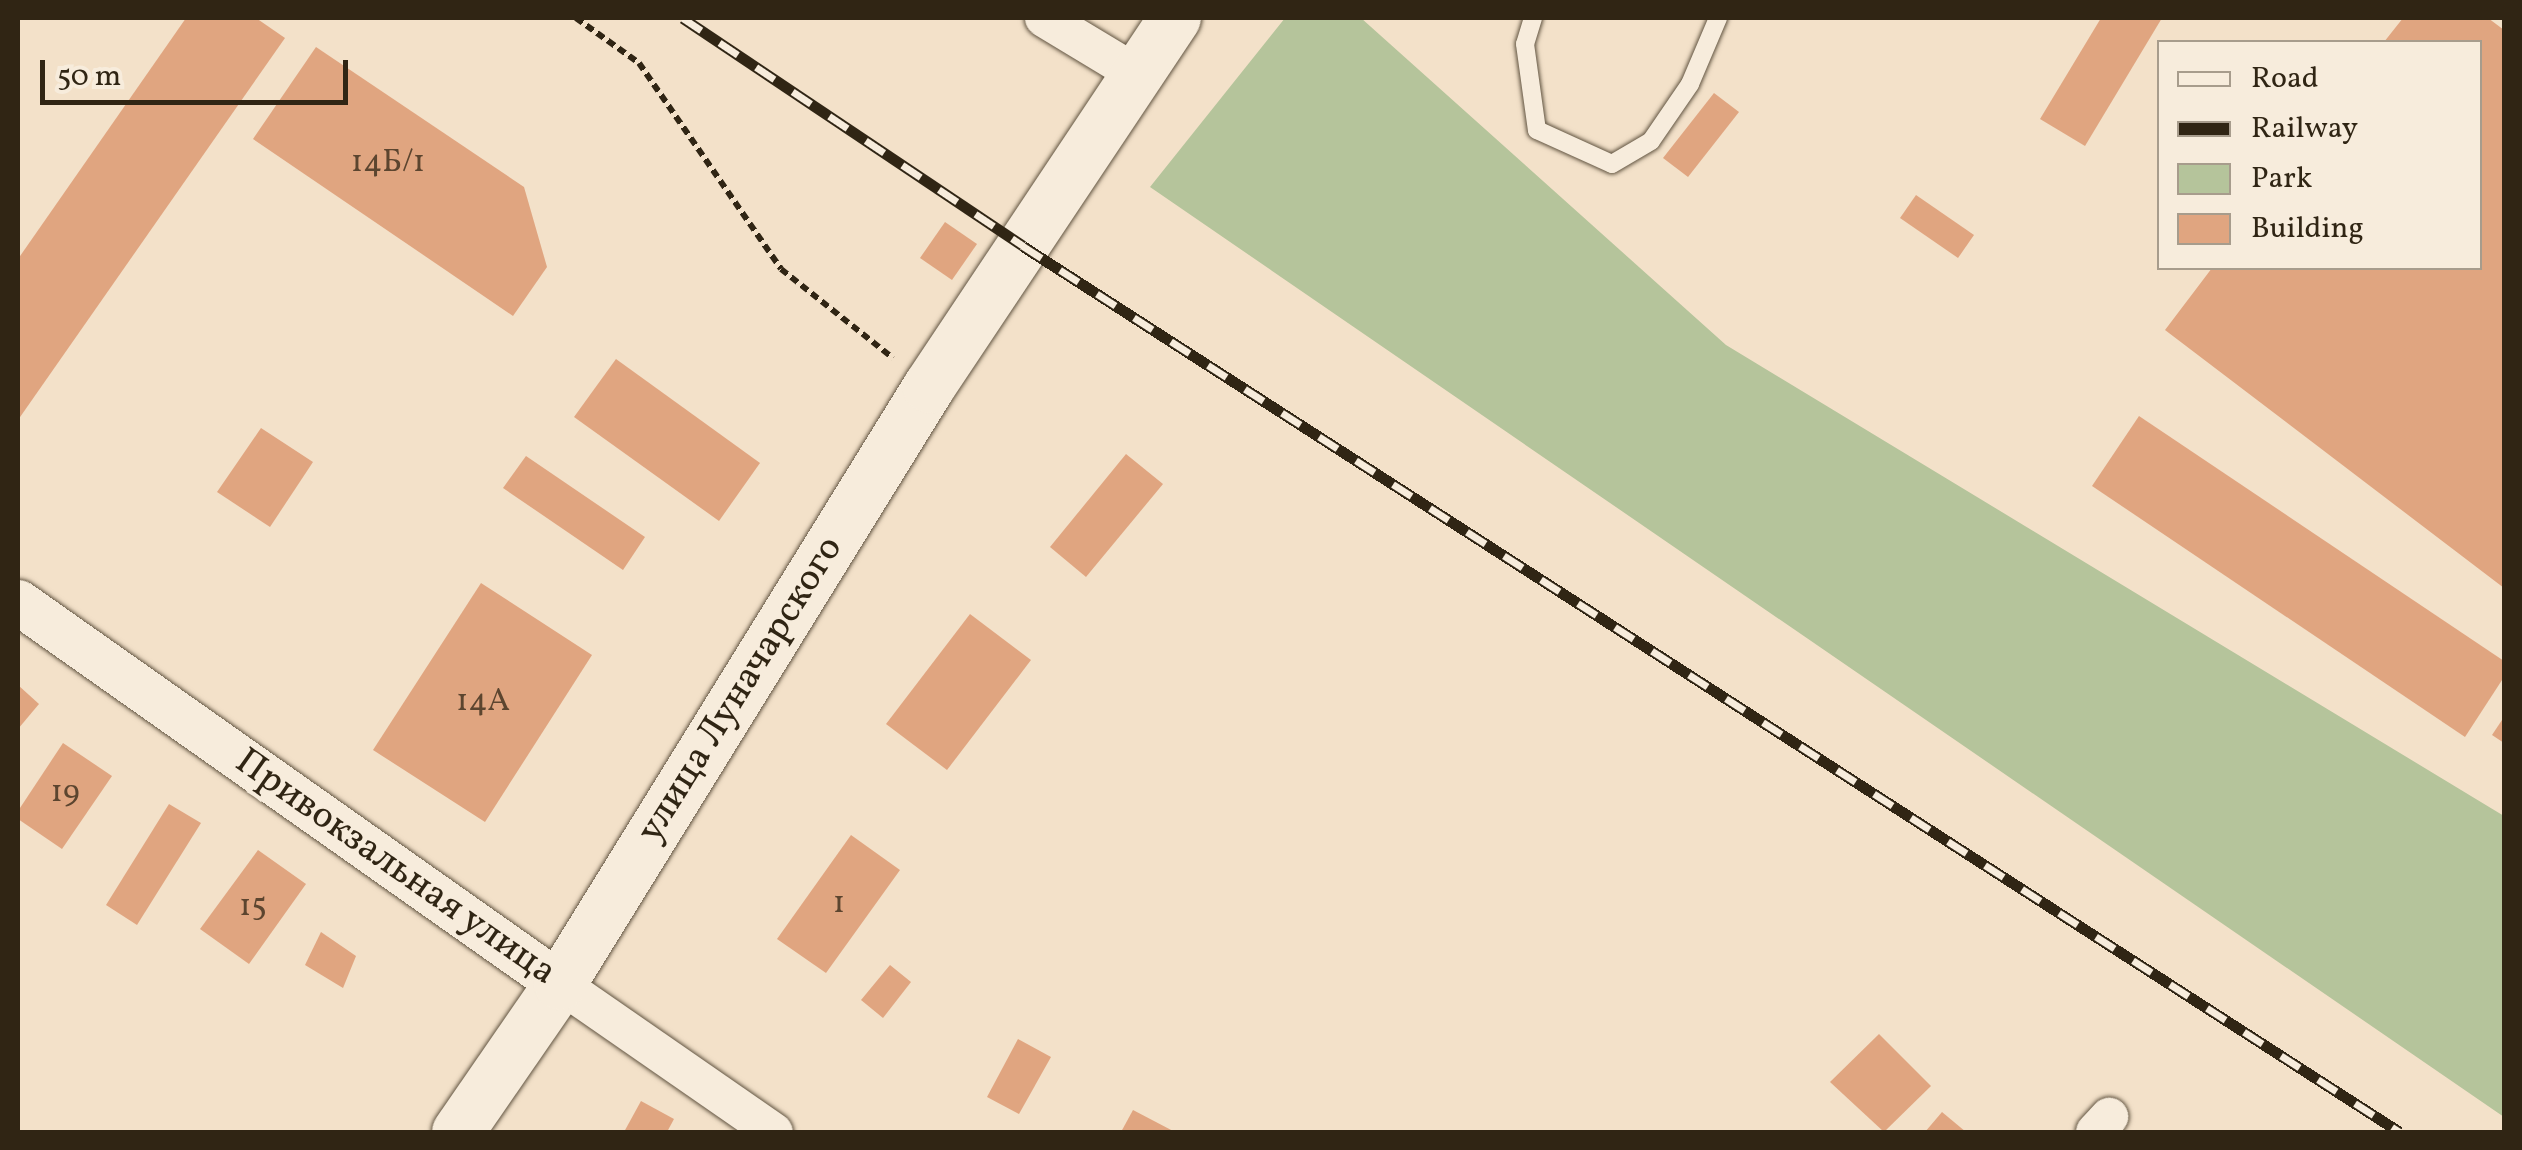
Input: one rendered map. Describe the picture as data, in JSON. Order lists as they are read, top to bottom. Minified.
{"streets":{"main road":["улица Луначарского"],"street":["Привокзальная улица"]},"crossings":[["улица Луначарского","Привокзальная улица"]],"house_numbers":["14Б/1","14А","19","1","15"],"legend":["Road","Railway","Park","Building"],"scale_bar":"50 m"}
